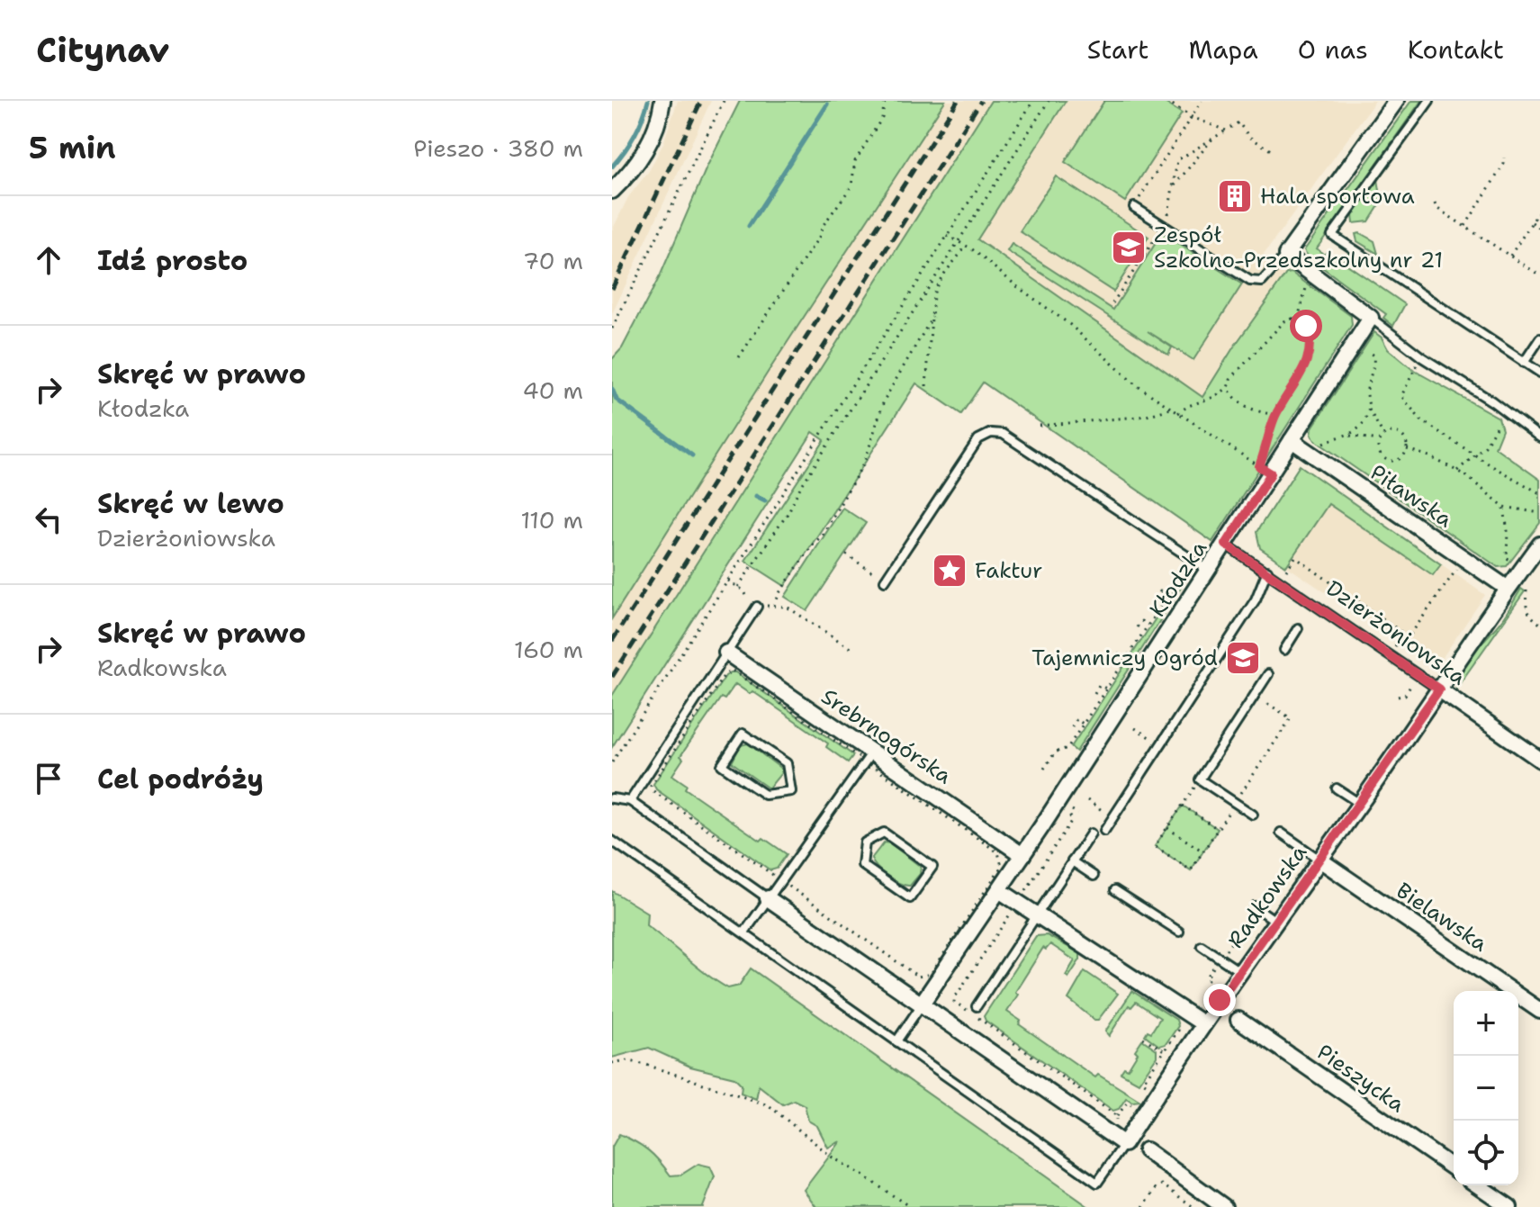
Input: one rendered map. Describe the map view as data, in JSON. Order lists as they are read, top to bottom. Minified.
{"streets":{"street":["Piławska","Kłodzka","Dzierżoniowska","Srebrnogórska","Radkowska","Bielawska","Pieszycka"]},"crossings":[["Piławska","Kłodzka"],["Piławska","Radkowska"],["Kłodzka","Dzierżoniowska"],["Kłodzka","Srebrnogórska"],["Dzierżoniowska","Radkowska"],["Radkowska","Bielawska"]],"places":{"building":["Hala sportowa"],"school or university":["Zespół Szkolno-Przedszkolny nr 21","Tajemniczy Ogród"],"place":["Faktur"]},"page":{"header":"Citynav","nav":["Start","Mapa","O nas","Kontakt"],"heading":["5 min","Pieszo · 380 m"],"list":[["Idź prosto","70 m"],["Skręć w prawo","Kłodzka","40 m"],["Skręć w lewo","Dzierżoniowska","110 m"],["Skręć w prawo","Radkowska","160 m"],"Cel podróży"],"map_buttons":["+","−"]}}
